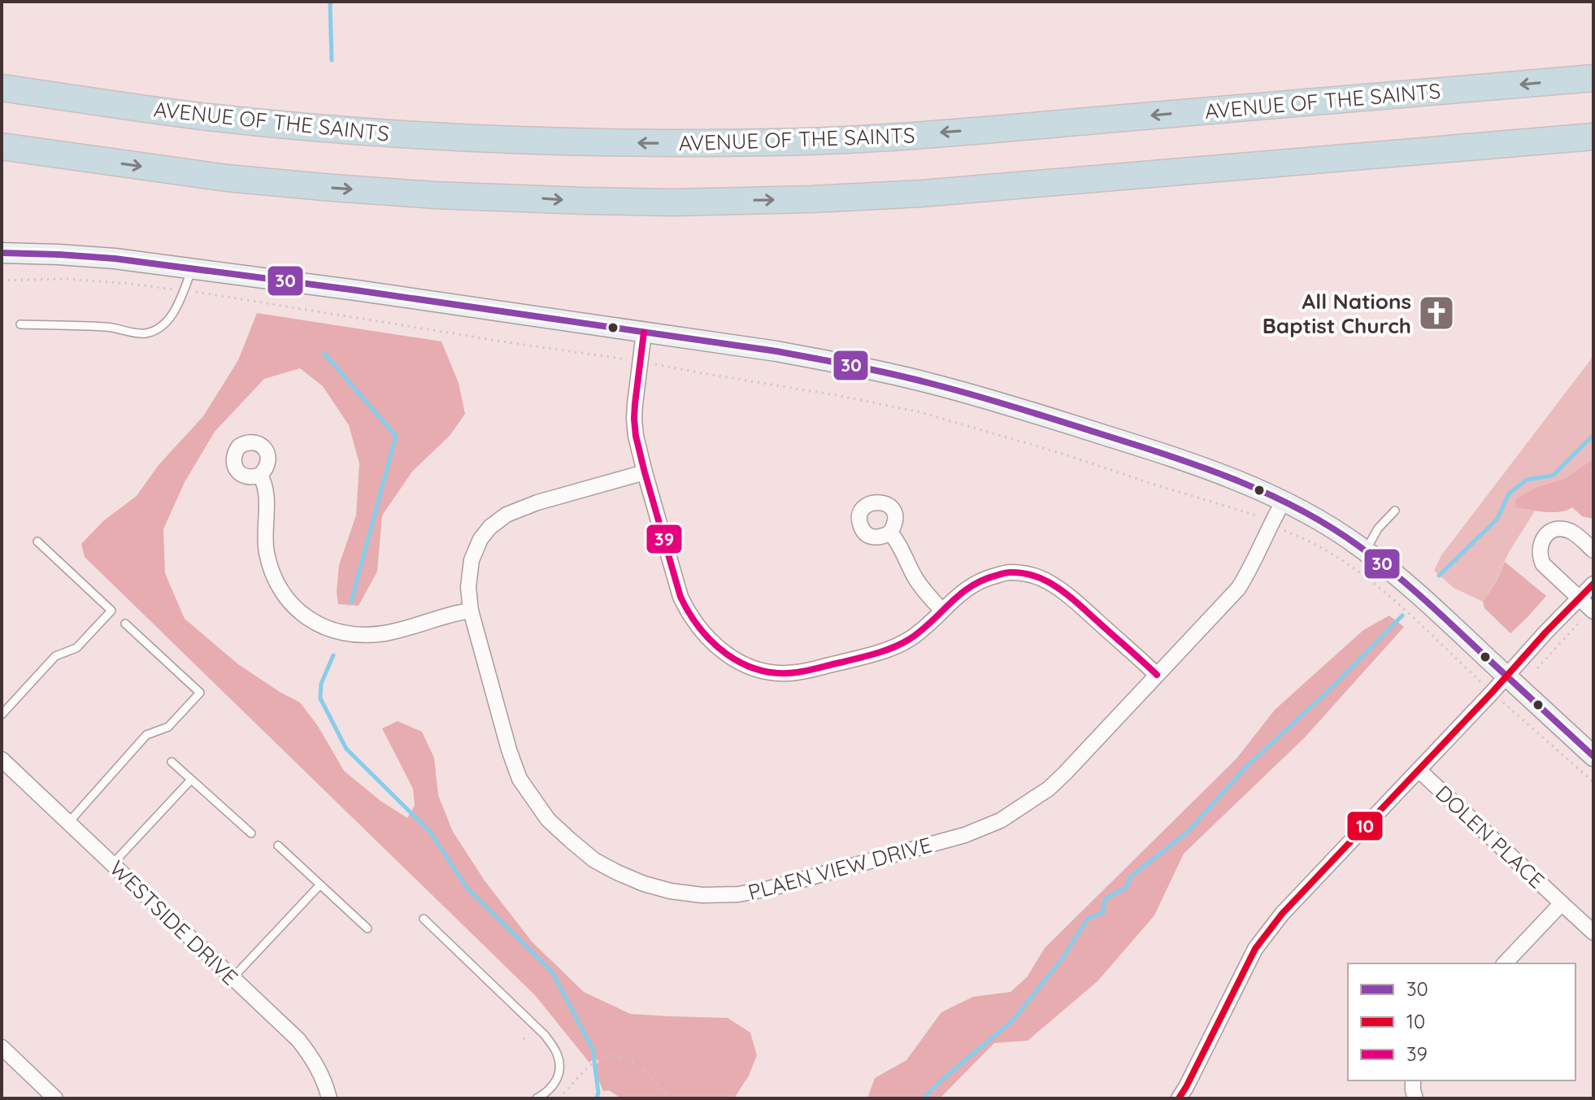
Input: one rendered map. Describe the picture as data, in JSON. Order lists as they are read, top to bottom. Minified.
{"streets":{"highway":["AVENUE OF THE SAINTS"],"street":["DOLEN PLACE","PLAEN VIEW DRIVE","WESTSIDE DRIVE"]},"places":{"church":["All Nations Baptist Church"]},"lines":["transit line 30","transit line 39","transit line 10"],"legend":["30","10","39"]}
